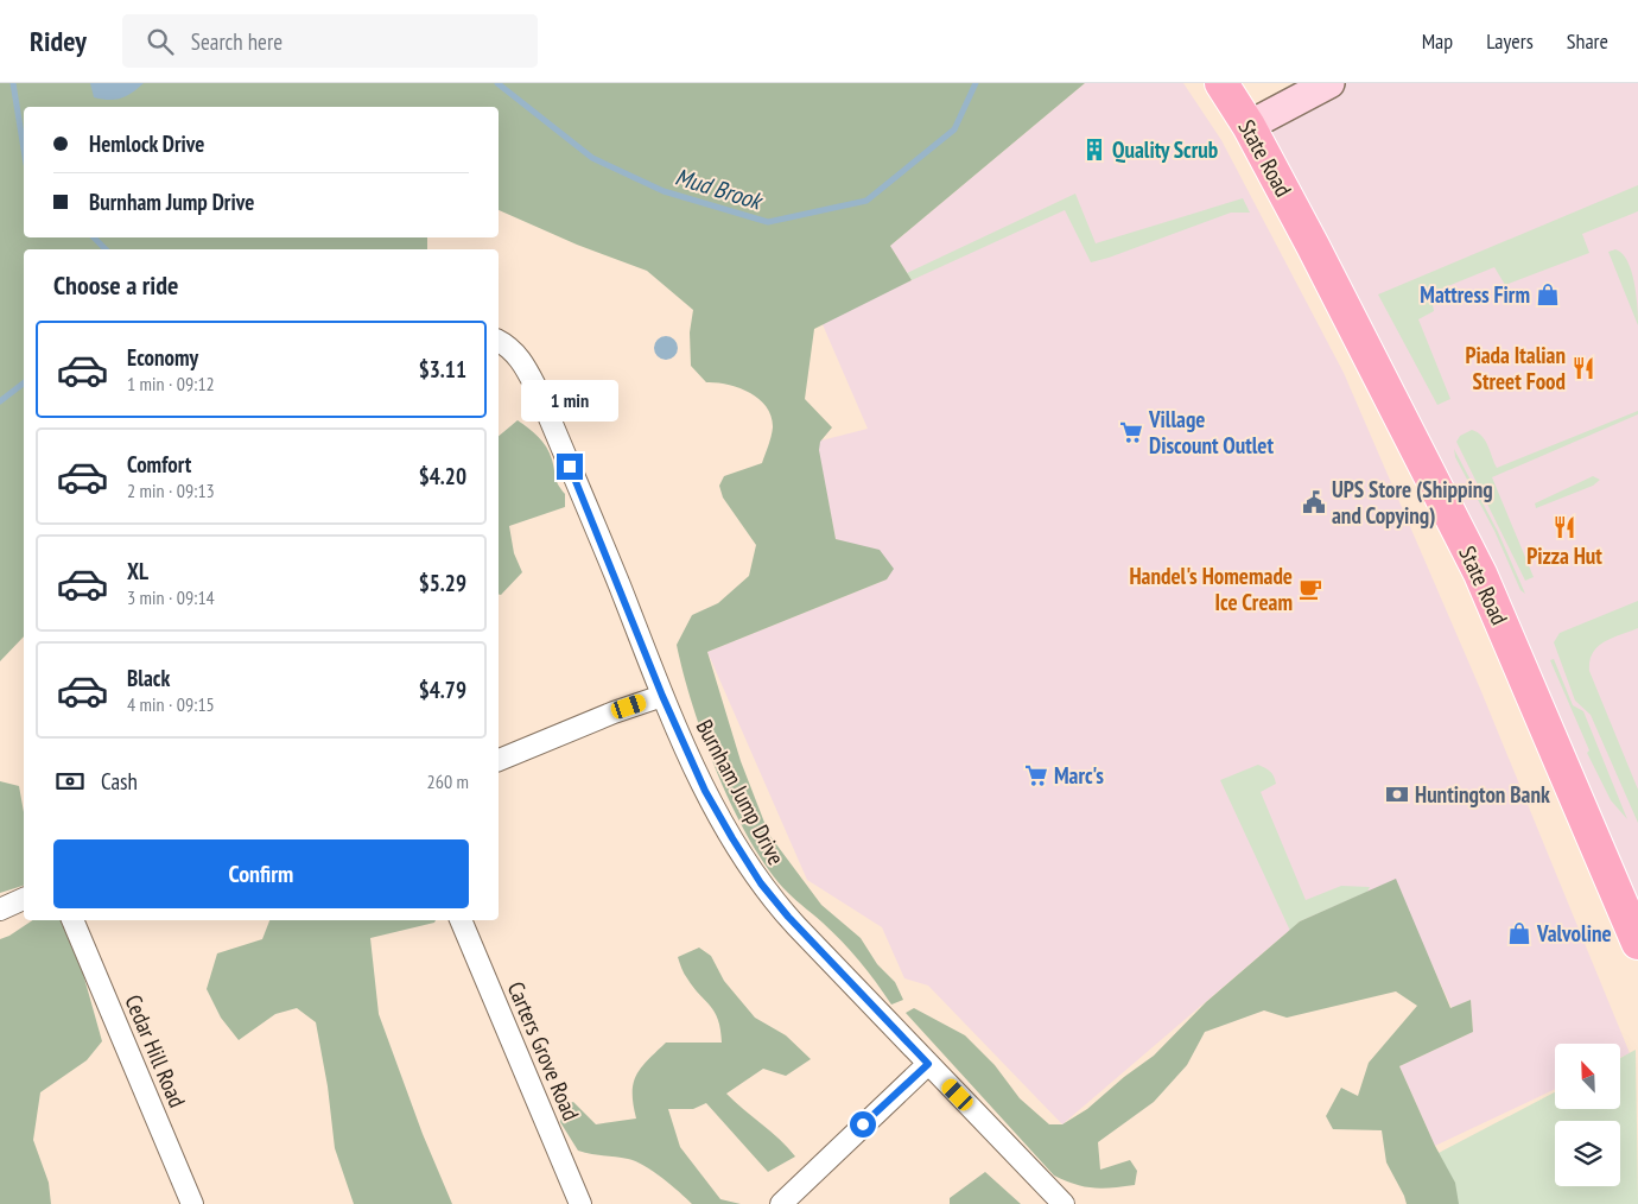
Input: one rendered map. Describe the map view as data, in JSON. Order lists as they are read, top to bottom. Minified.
{"streets":{"main road":["State Road"],"street":["Burnham Jump Drive","Cedar Hill Road","Carters Grove Road"]},"water":["Mud Brook"],"places":{"building":["Quality Scrub"],"shop":["Mattress Firm","Valvoline"],"restaurant":["Piada Italian Street Food","Pizza Hut"],"supermarket":["Village Discount Outlet","Marc's"],"public building":["UPS Store (Shipping and Copying)"],"cafe":["Handel's Homemade Ice Cream"],"bank":["Huntington Bank"]},"north":"top left","page":{"header":"Ridey","search":"Search here","nav":["Map","Layers","Share"],"banner":["Hemlock Drive","Burnham Jump Drive"],"heading":"Choose a ride","list":[{"name":"Economy","note":"1 min · 09:12","value":"$3.11"},{"name":"Comfort","note":"2 min · 09:13","value":"$4.20"},{"name":"XL","note":"3 min · 09:14","value":"$5.29"},{"name":"Black","note":"4 min · 09:15","value":"$4.79"}],"bubble":"1 min","pay":["Cash","260 m"],"buttons":"Confirm"}}
